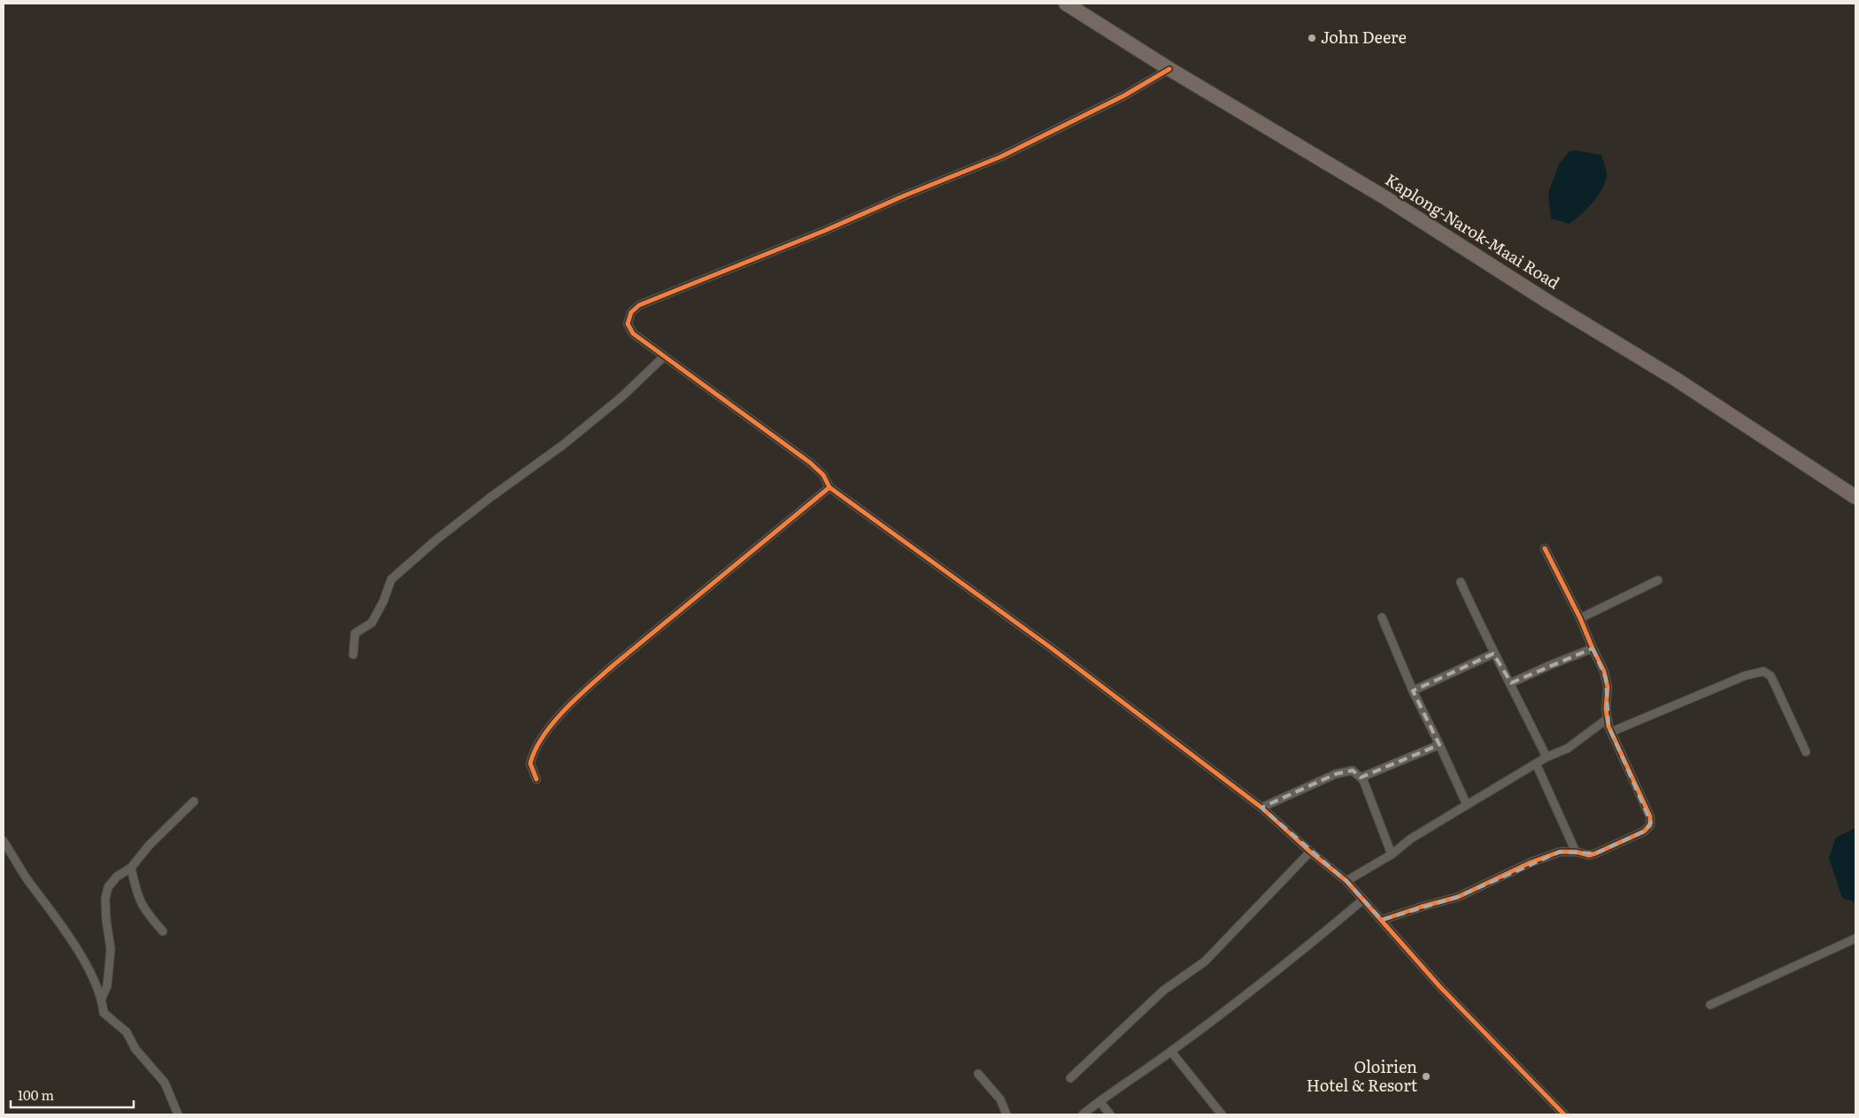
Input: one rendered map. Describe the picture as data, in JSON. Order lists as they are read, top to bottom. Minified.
{"streets":{"highway":["Kaplong-Narok-Maai Road"]},"places":["John Deere","Oloirien Hotel & Resort"],"scale_bar":"100 m"}
